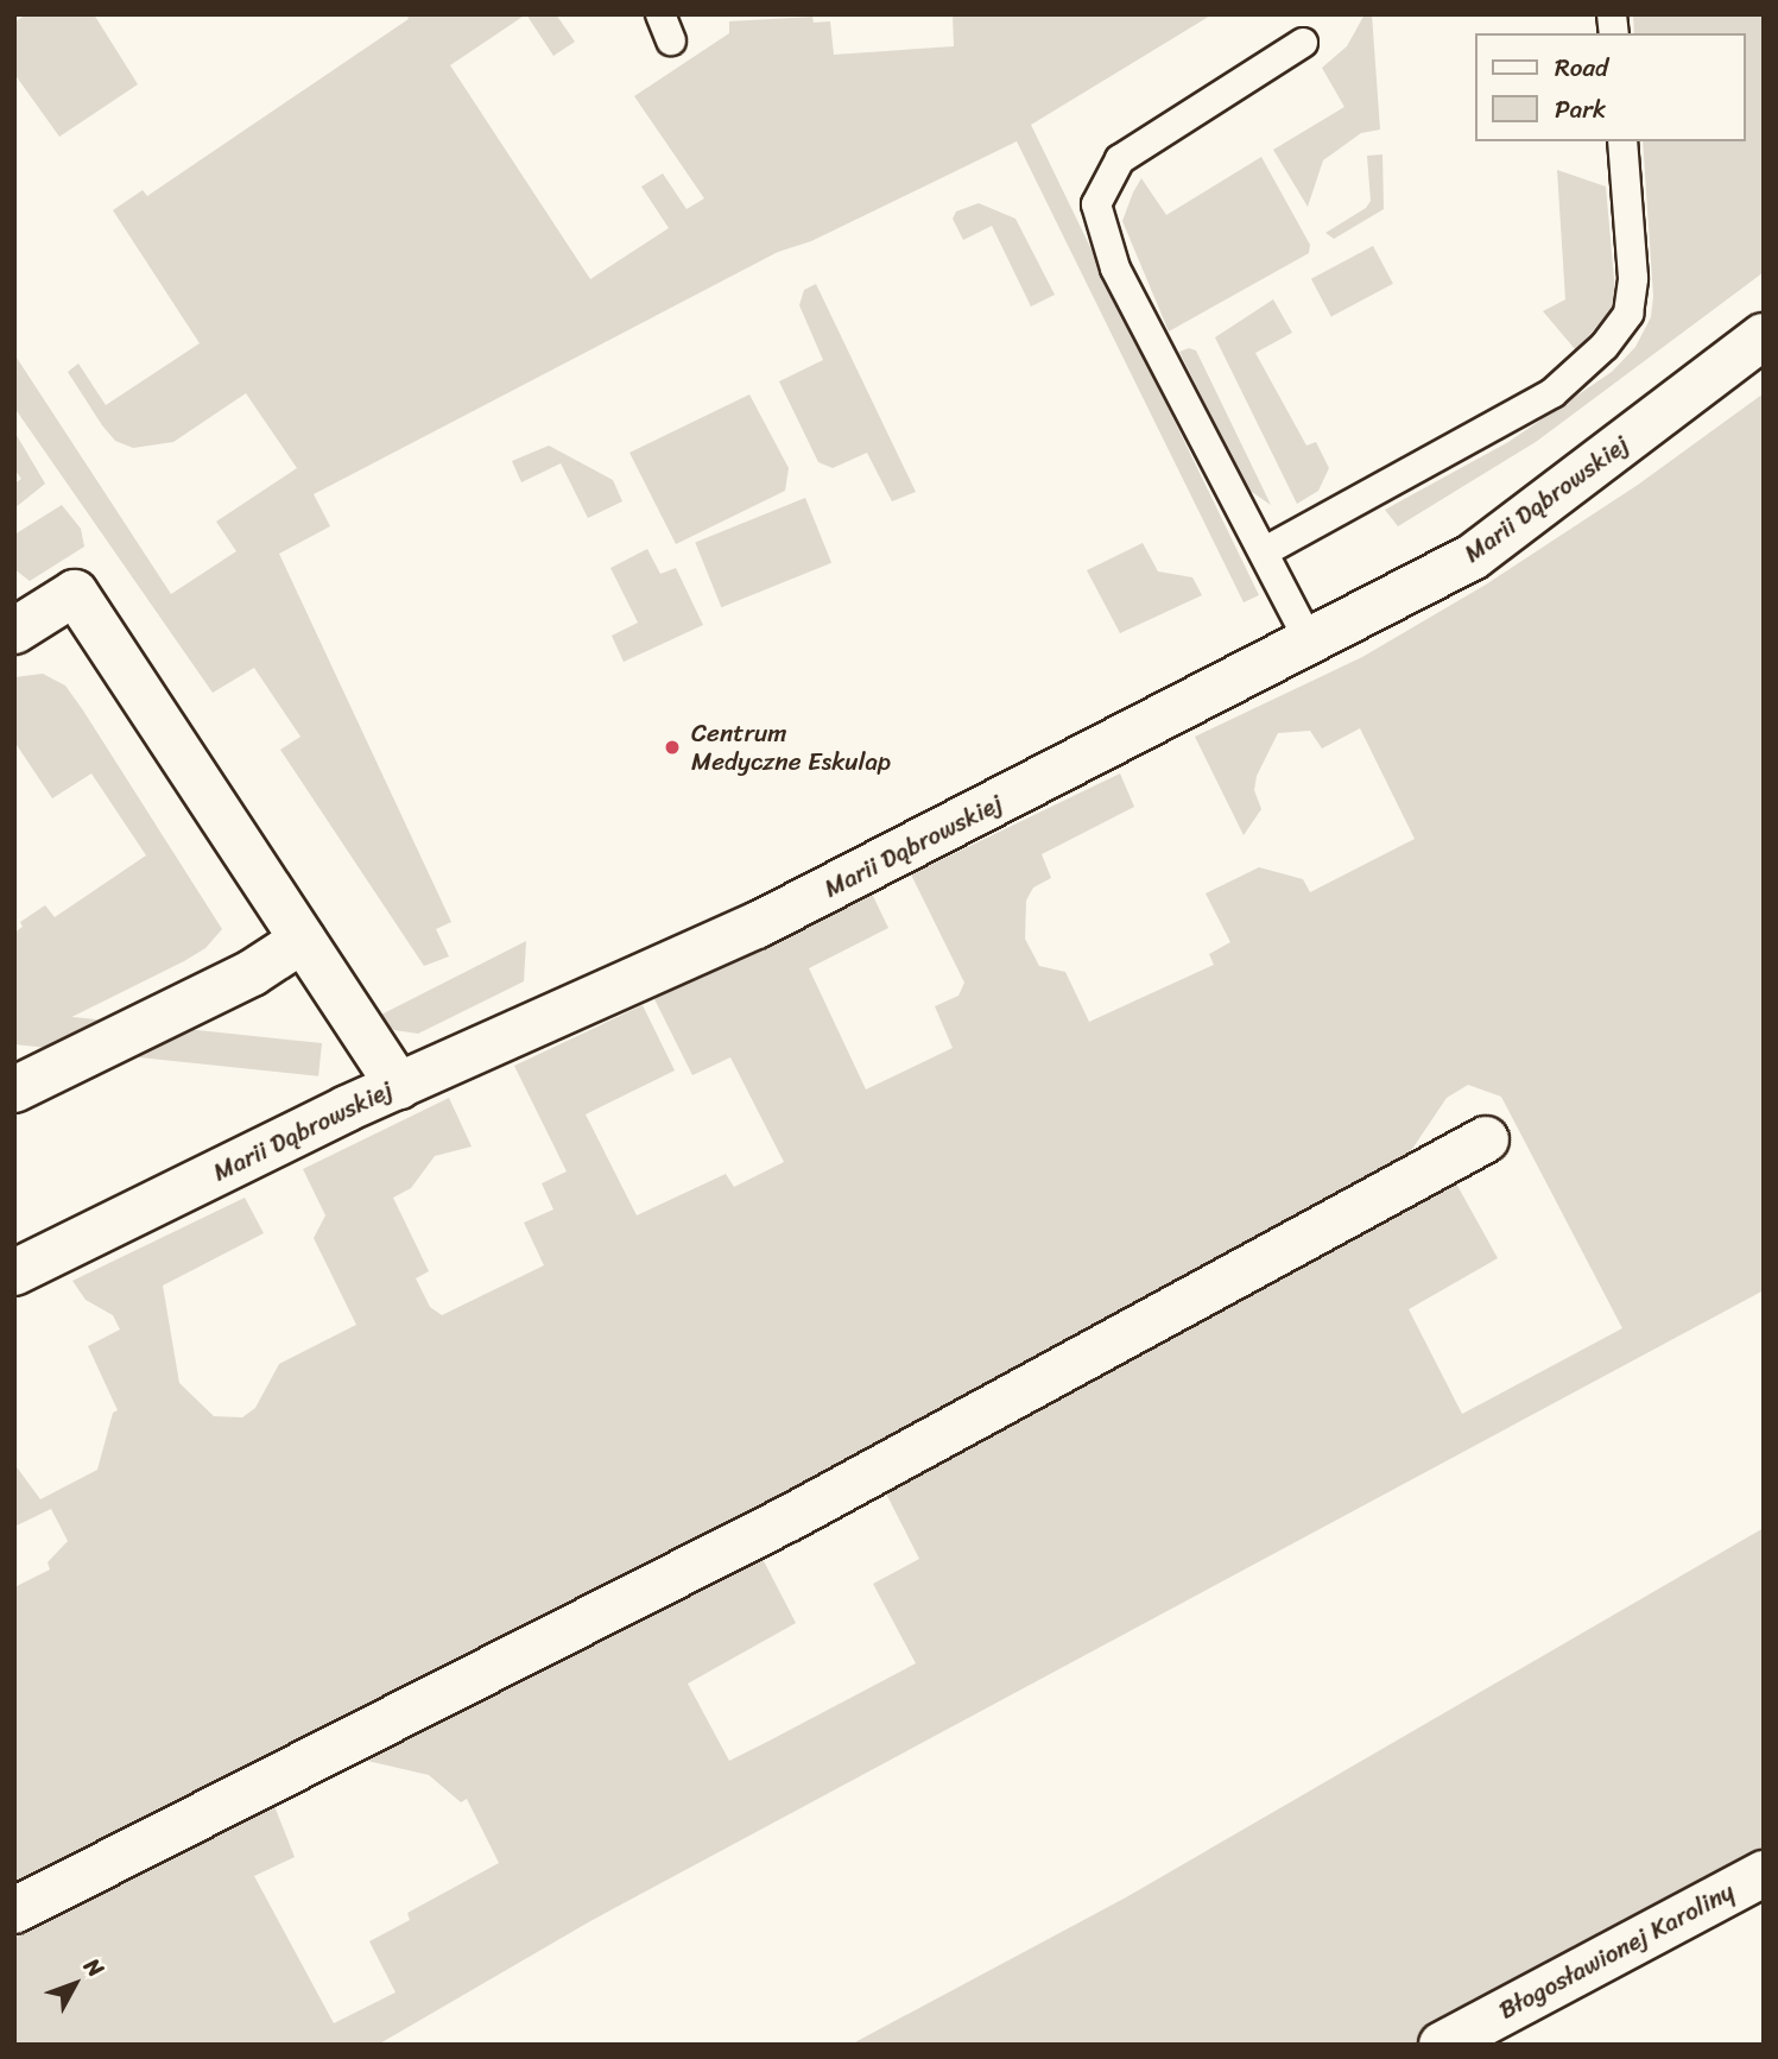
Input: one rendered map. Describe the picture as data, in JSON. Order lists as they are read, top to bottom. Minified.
{"streets":{"street":["Marii Dąbrowskiej","Błogosławionej Karoliny"]},"places":["Centrum Medyczne Eskulap"],"legend":["Road","Park"],"north":"top right"}
